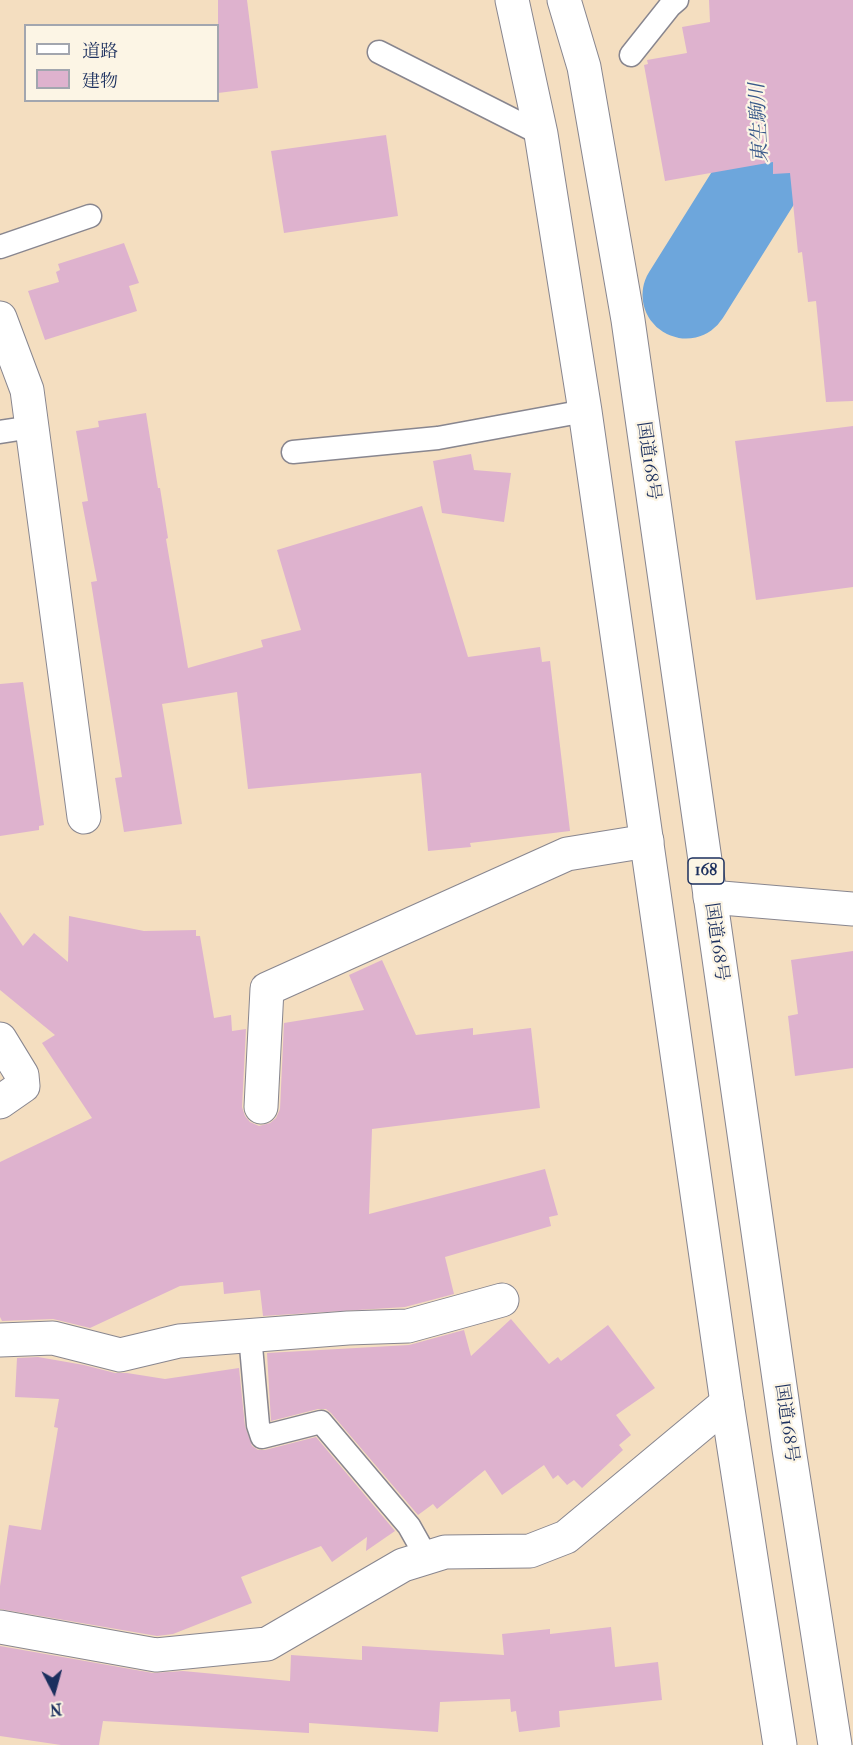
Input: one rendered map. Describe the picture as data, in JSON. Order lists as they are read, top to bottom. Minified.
{"streets":{"main road":["国道168号","168"]},"water":["東生駒川"],"legend":["道路","建物"],"north":"bottom"}
